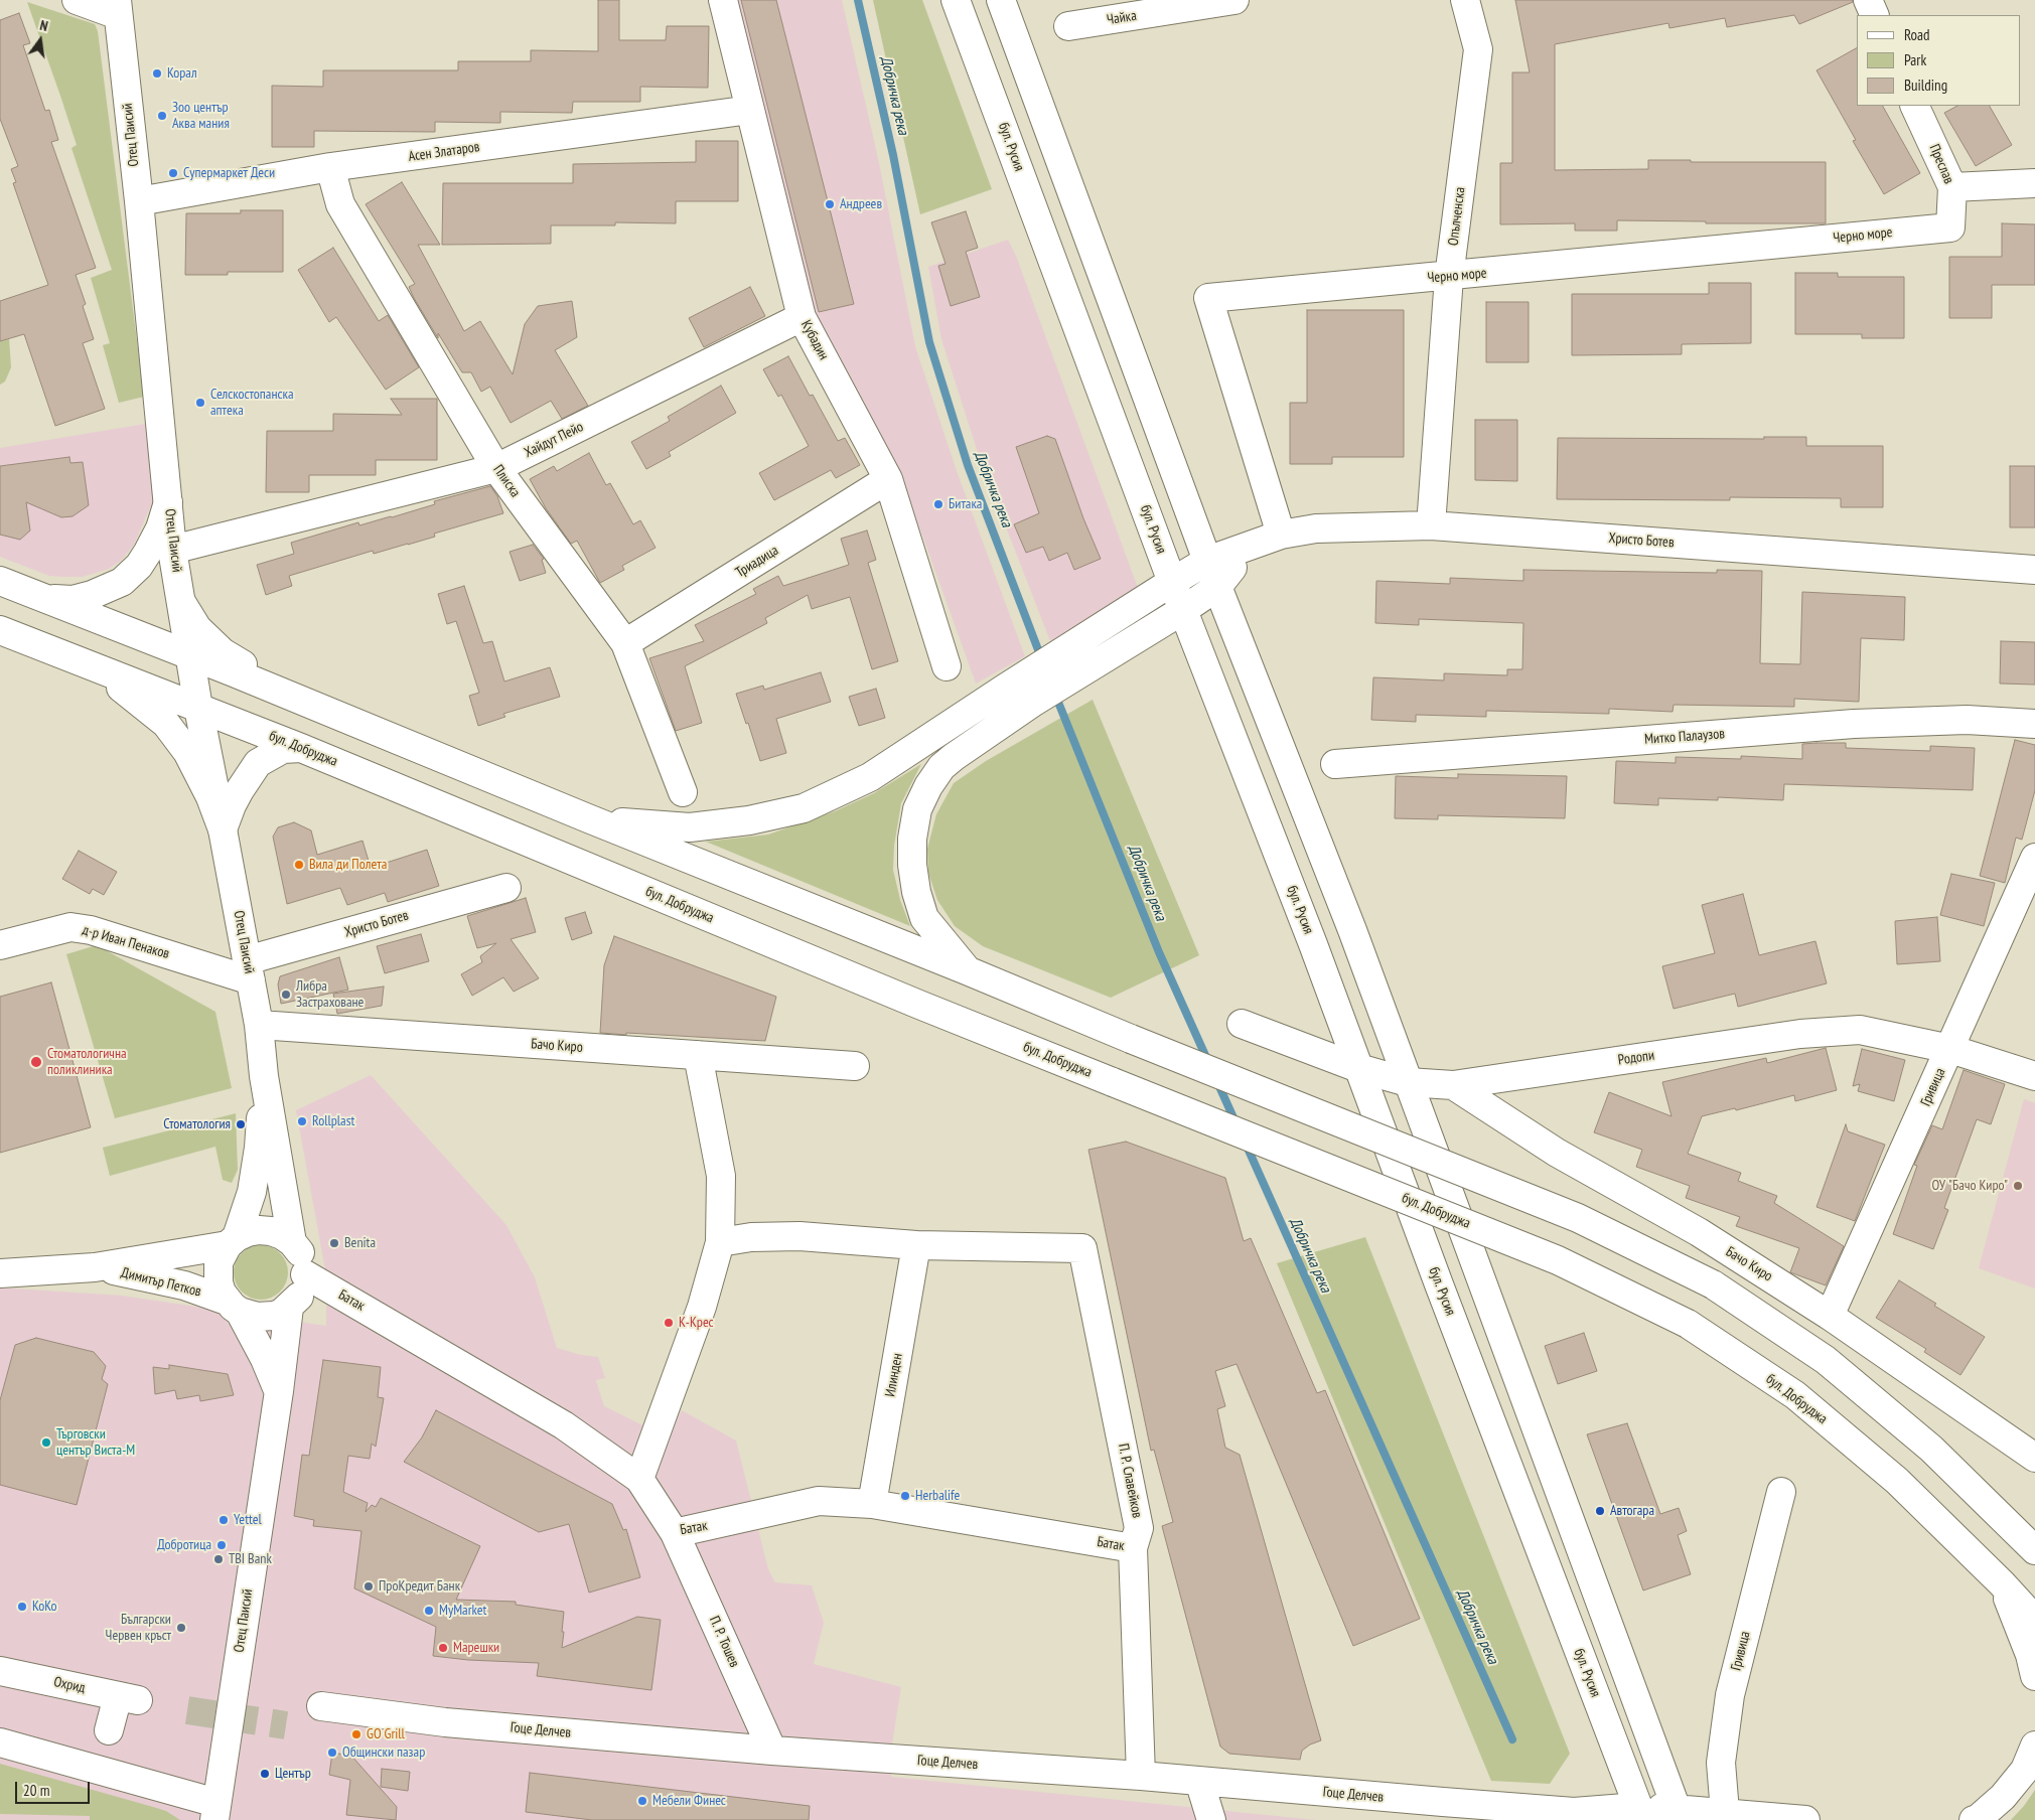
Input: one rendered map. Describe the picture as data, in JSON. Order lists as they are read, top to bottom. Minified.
{"streets":{"street":["Чайка","Отец Паисий","бул. Русия","Асен Златаров","Преслав","Опълченска","Черно море","Кубадин","Хайдут Пейо","Плиска","Христо Ботев","Триадица","Митко Палаузов","бул. Добруджа","д-р Иван Пенаков","Бачо Киро","Родопи","Гривица","Димитър Петков","Батак","Илинден","П. Р. Славейков","П. Р. Тошев","Охрид","Гоце Делчев"]},"crossings":[["Отец Паисий","Асен Златаров"],["Отец Паисий","Хайдут Пейо"],["Отец Паисий","Христо Ботев"],["Отец Паисий","бул. Добруджа"],["Отец Паисий","д-р Иван Пенаков"],["Отец Паисий","Бачо Киро"],["Отец Паисий","Димитър Петков"],["Отец Паисий","Батак"],["бул. Русия","Христо Ботев"],["бул. Русия","Родопи"],["бул. Русия","Гоце Делчев"],["Асен Златаров","Кубадин"],["Асен Златаров","Плиска"],["Преслав","Черно море"],["Опълченска","Черно море"],["Опълченска","Христо Ботев"],["Черно море","Христо Ботев"],["Кубадин","Хайдут Пейо"],["Кубадин","Триадица"],["Хайдут Пейо","Плиска"],["Плиска","Триадица"],["Христо Ботев","д-р Иван Пенаков"],["Бачо Киро","Родопи"],["Бачо Киро","Гривица"],["Родопи","Гривица"],["Гривица","Гоце Делчев"],["Димитър Петков","Батак"],["Батак","Илинден"],["Батак","П. Р. Славейков"],["Батак","П. Р. Тошев"],["Илинден","П. Р. Славейков"],["П. Р. Славейков","Гоце Делчев"],["П. Р. Тошев","Гоце Делчев"]],"water":["Добричка река"],"places":["Корал","Зоо център Аква мания","Супермаркет Деси","Андреев","Селскостопанска аптека","Битака","Вила ди Полета","Либра Застраховане","Стоматологична поликлиника","Rollplast","Стоматология","ОУ \"Бачо Киро\"","Benita","К-Крес","Търговски център Виста-М","Herbalife","Aвтогара","Yettel","Добротица","TBI Bank","ПроКредит Банк","КоКо","MyMarket","Български Червен кръст","Марешки","GO Grill","Общински пазар","Център","Мебели Финес"],"legend":["Road","Park","Building"],"scale_bar":"20 m","north":"top"}
